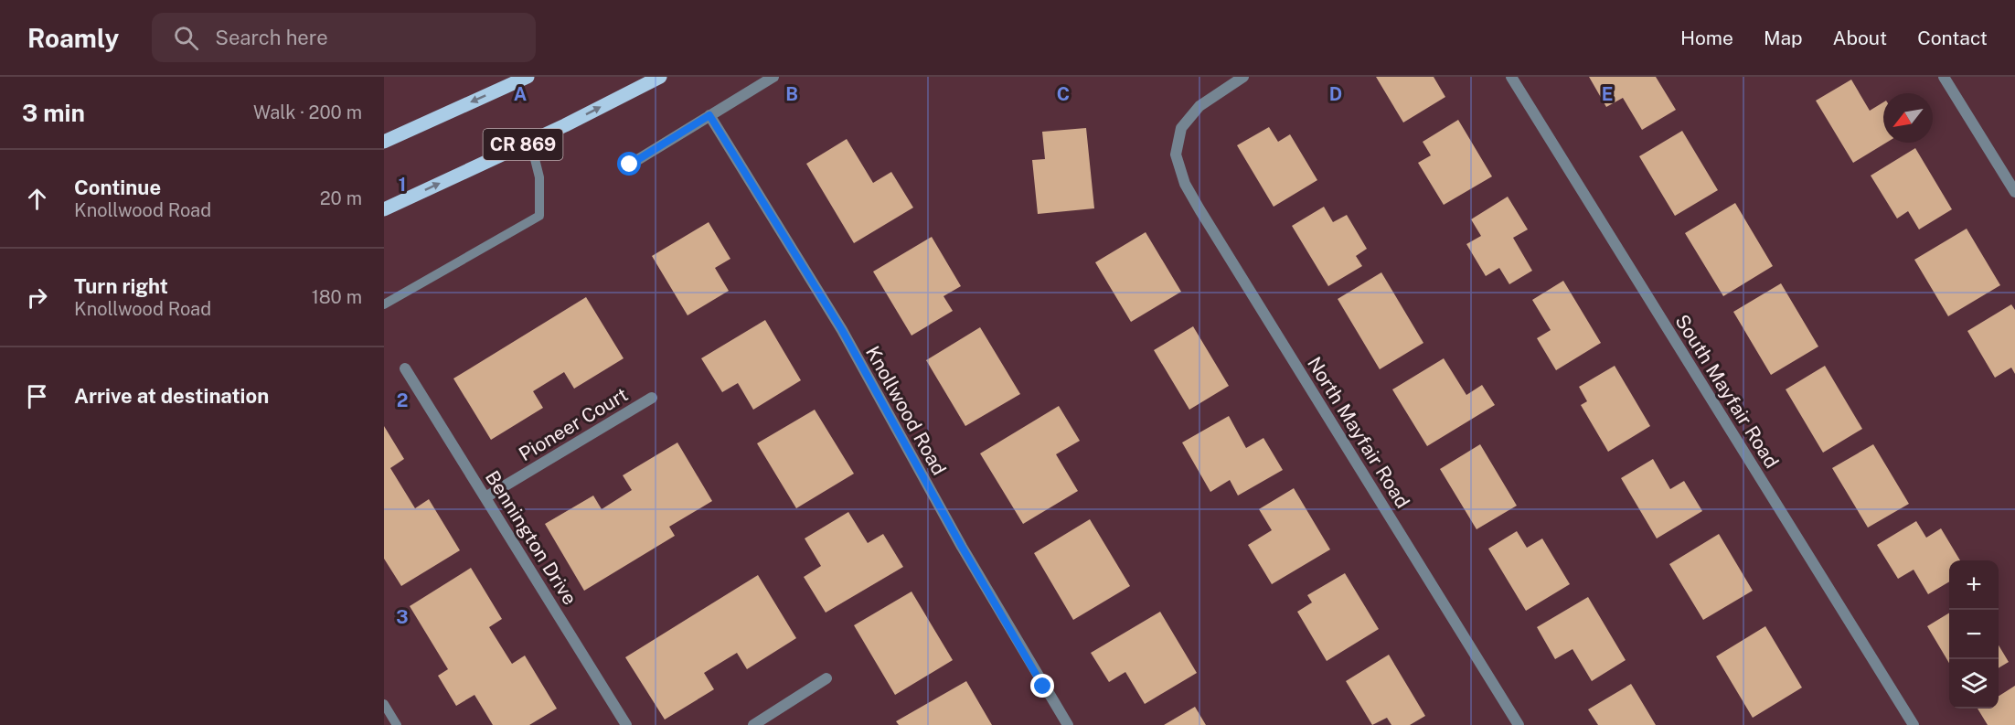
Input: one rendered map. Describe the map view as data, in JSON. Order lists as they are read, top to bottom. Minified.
{"streets":{"main road":["CR 869"],"street":["South Mayfair Road","Knollwood Road","Pioneer Court","North Mayfair Road","Bennington Drive"]},"crossings":[["Pioneer Court","Bennington Drive"]],"north":"bottom left","page":{"header":"Roamly","search":"Search here","nav":["Home","Map","About","Contact"],"heading":["3 min","Walk · 200 m"],"list":[["Continue","Knollwood Road","20 m"],["Turn right","Knollwood Road","180 m"],"Arrive at destination"],"map_buttons":["+","−"]},"grid":{"columns":["A","B","C","D","E"],"rows":["1","2","3"]}}
